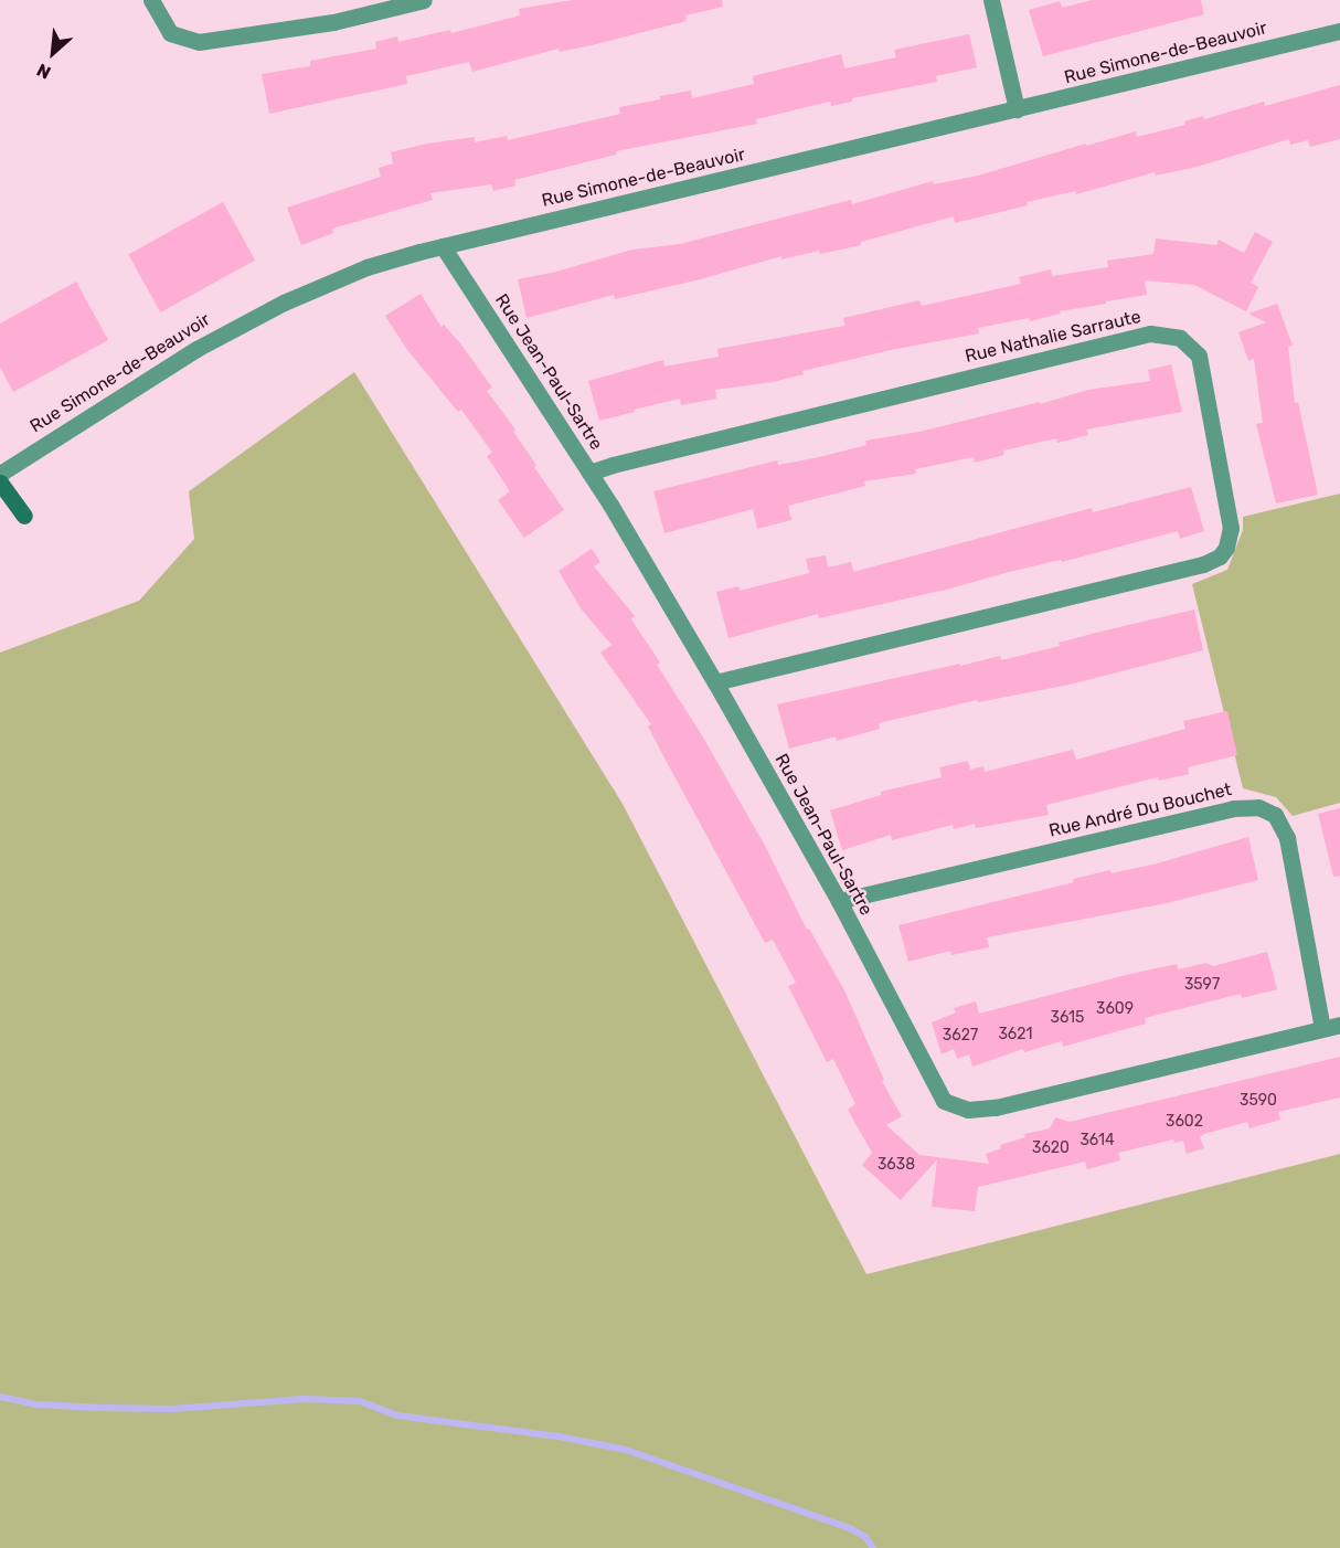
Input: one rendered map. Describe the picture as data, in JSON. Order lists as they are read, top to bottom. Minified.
{"streets":{"street":["Rue Simone-de-Beauvoir","Rue Nathalie Sarraute","Rue Jean-Paul-Sartre","Rue André Du Bouchet"]},"crossings":[["Rue Simone-de-Beauvoir","Rue Jean-Paul-Sartre"],["Rue Nathalie Sarraute","Rue Jean-Paul-Sartre"],["Rue Jean-Paul-Sartre","Rue André Du Bouchet"]],"house_numbers":["3597","3609","3615","3621","3627","3590","3602","3614","3620","3638"],"north":"bottom left"}
